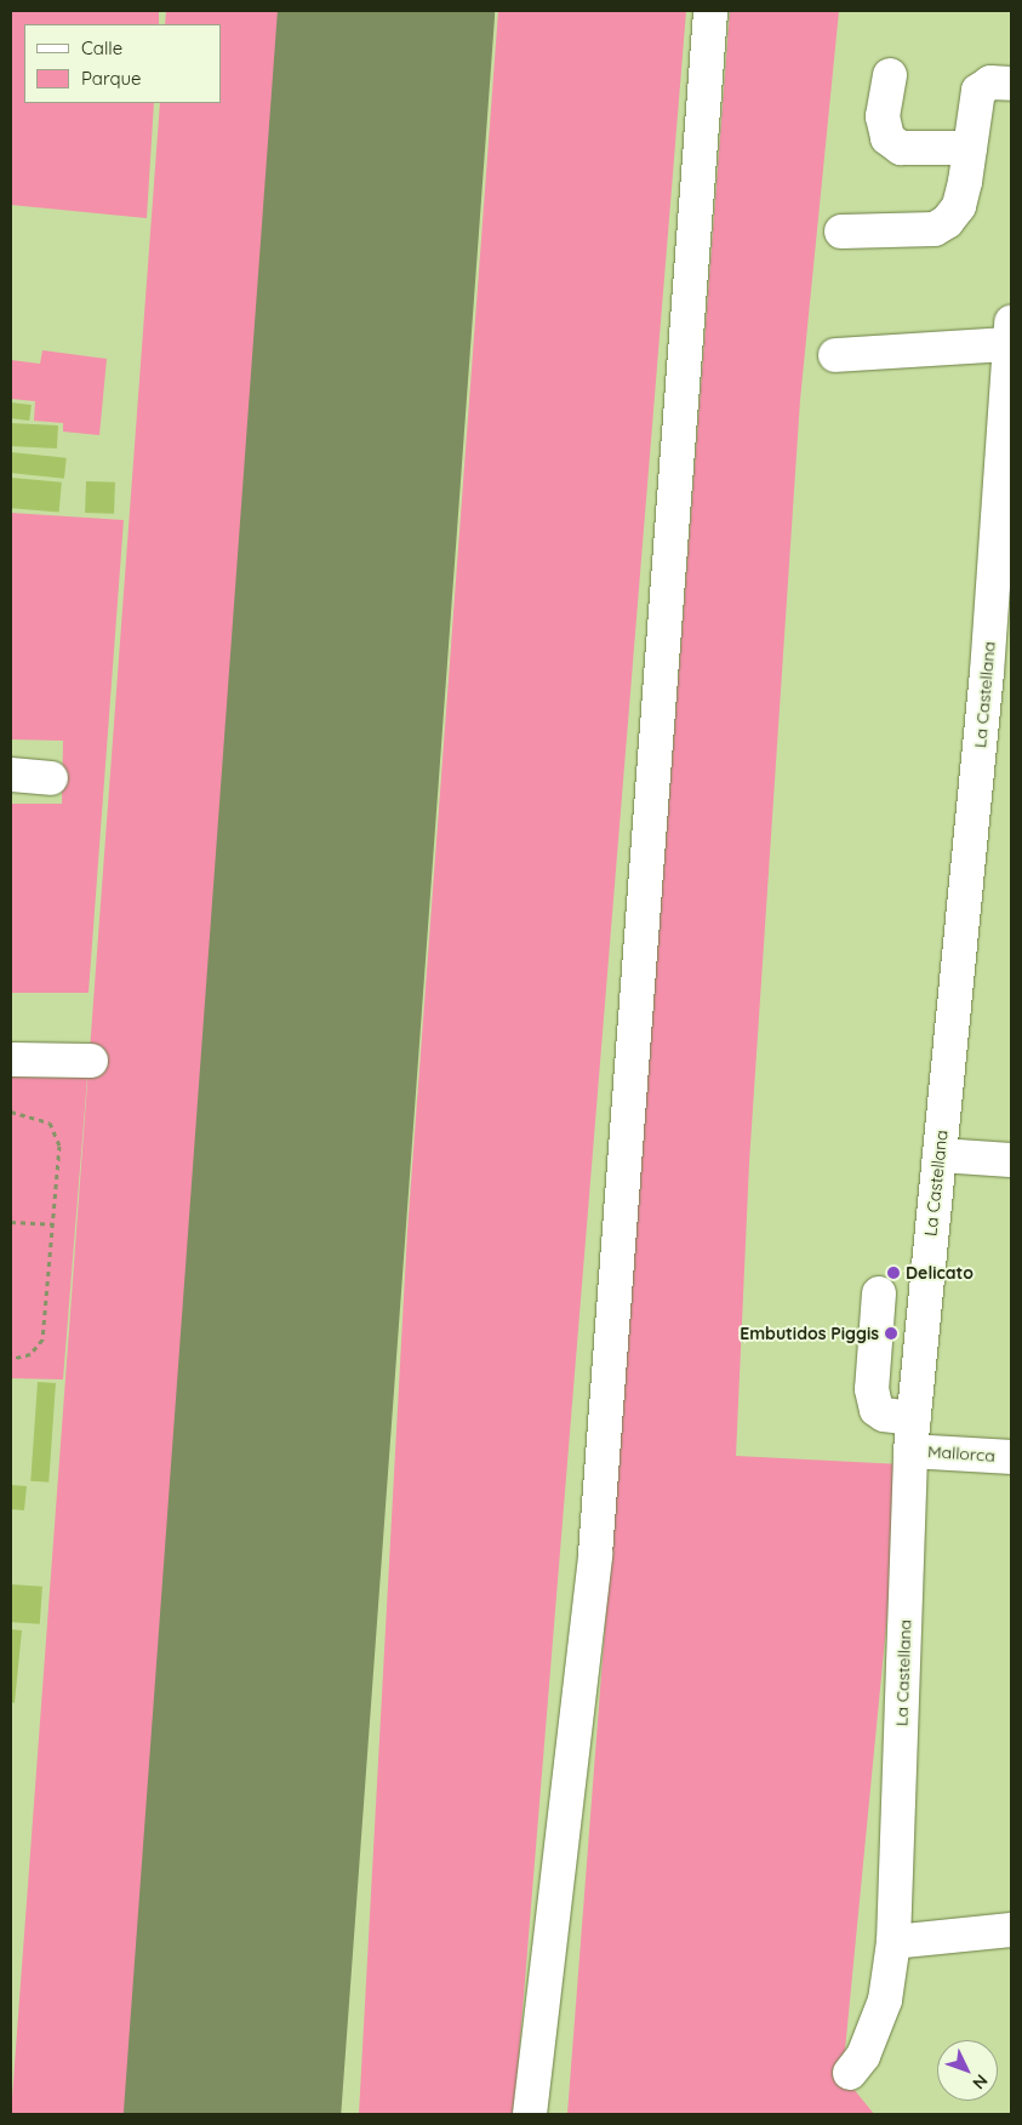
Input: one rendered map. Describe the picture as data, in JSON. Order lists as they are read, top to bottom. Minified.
{"streets":{"street":["La Castellana","Mallorca"]},"crossings":[["La Castellana","Mallorca"]],"places":["Delicato","Embutidos Piggis"],"legend":["Calle","Parque"],"north":"bottom right"}
